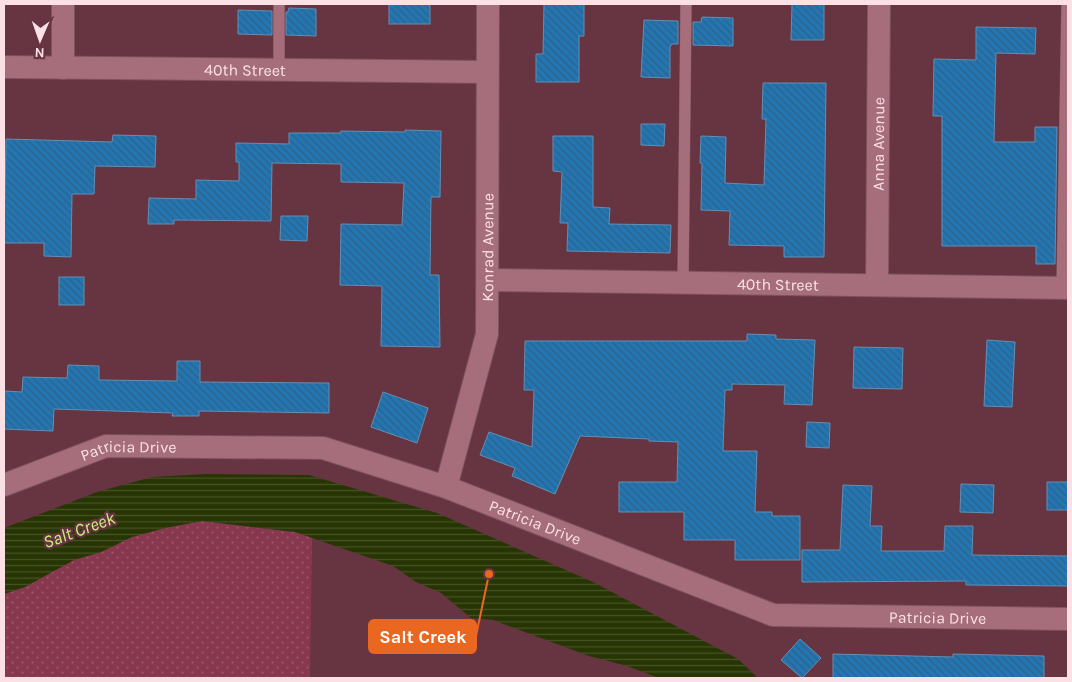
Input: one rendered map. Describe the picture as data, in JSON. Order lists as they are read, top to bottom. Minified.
{"streets":{"street":["40th Street","Anna Avenue","Konrad Avenue","Patricia Drive"]},"crossings":[["40th Street","Anna Avenue"],["40th Street","Konrad Avenue"],["Konrad Avenue","Patricia Drive"]],"water":["Salt Creek"],"places":["Salt Creek"],"north":"bottom"}
